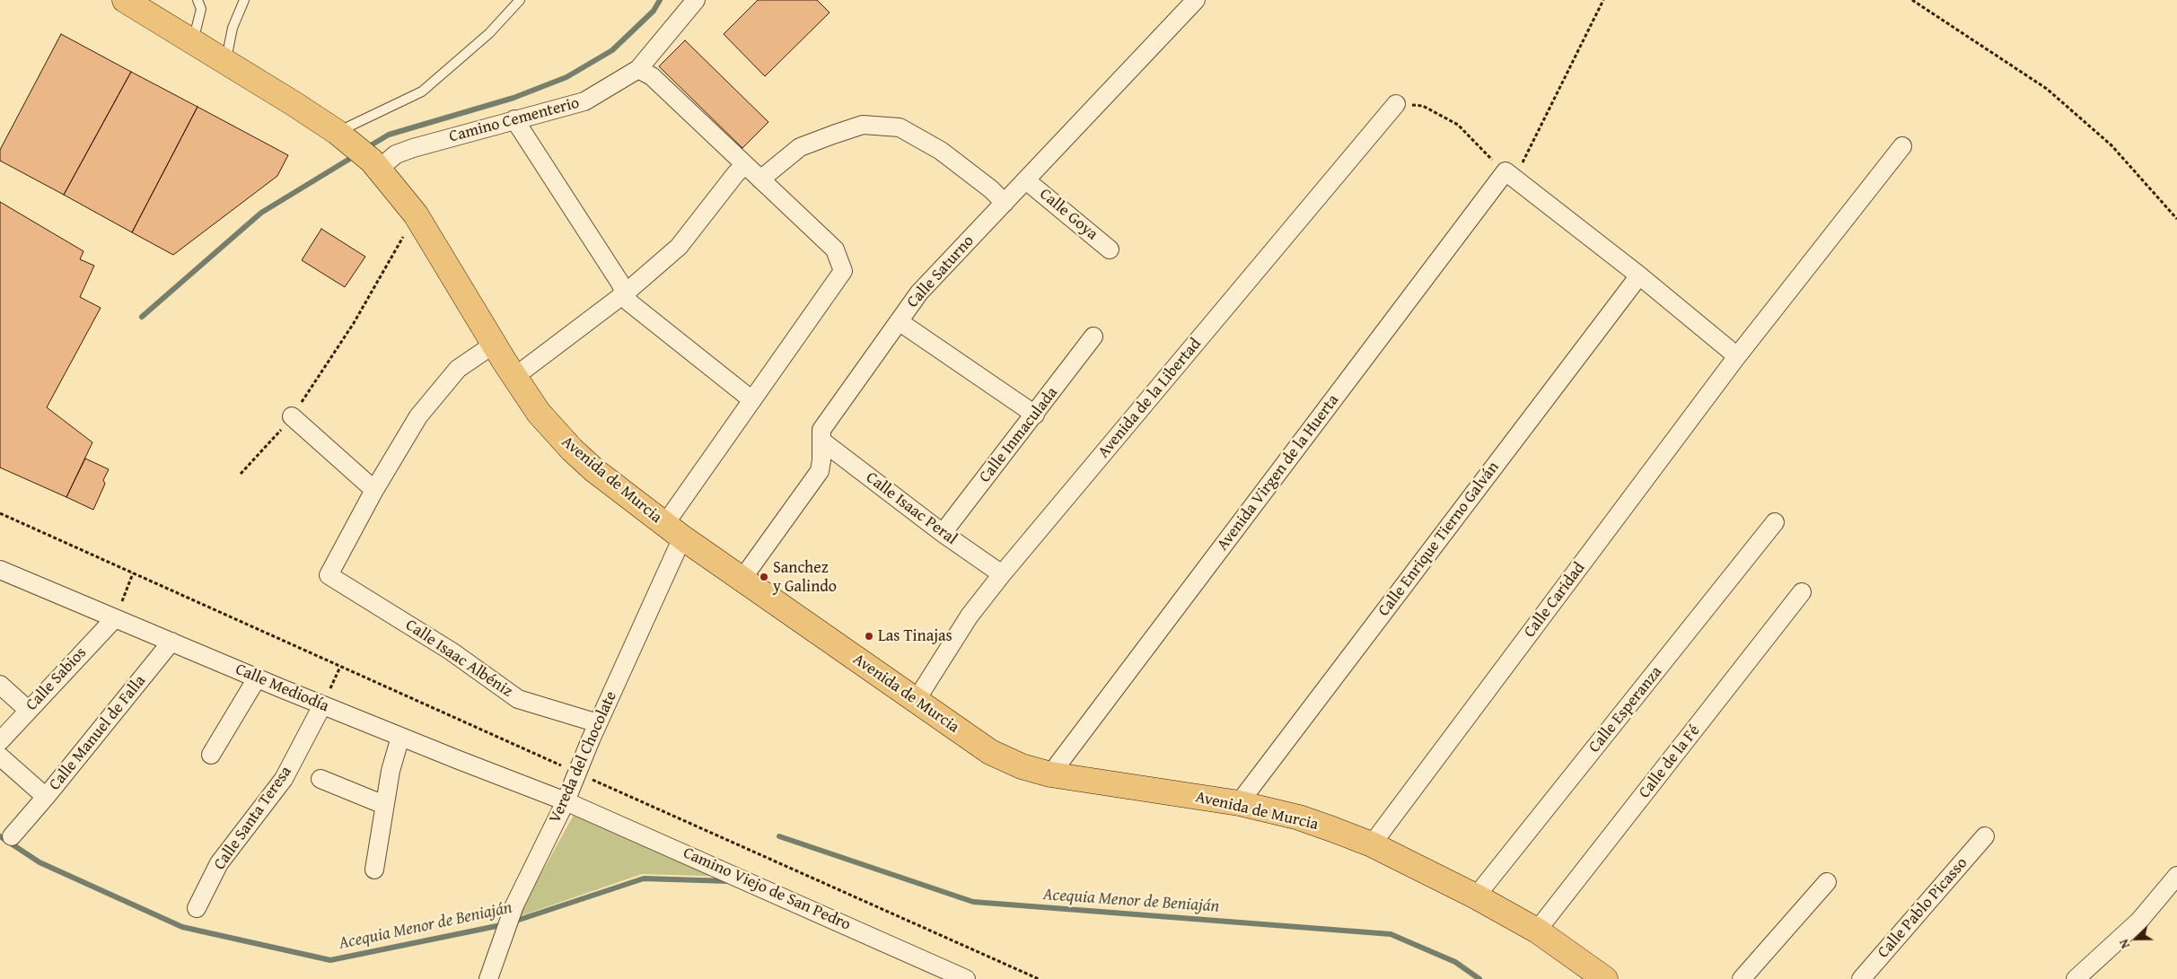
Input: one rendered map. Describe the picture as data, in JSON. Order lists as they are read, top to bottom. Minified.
{"streets":{"main road":["Avenida de Murcia"],"street":["Camino Cementerio","Calle Goya","Calle Saturno","Avenida de la Libertad","Calle Inmaculada","Avenida Virgen de la Huerta","Calle Isaac Peral","Calle Enrique Tierno Galván","Calle Caridad","Calle Isaac Albéniz","Calle Sabios","Calle Mediodía","Calle Esperanza","Calle Manuel de Falla","Vereda del Chocolate","Calle de la Fé","Calle Santa Teresa","Camino Viejo de San Pedro","Calle Pablo Picasso"]},"crossings":[["Camino Cementerio","Avenida de Murcia"],["Calle Goya","Calle Saturno"],["Calle Saturno","Avenida de Murcia"],["Calle Saturno","Calle Isaac Peral"],["Avenida de la Libertad","Avenida de Murcia"],["Avenida de la Libertad","Calle Isaac Peral"],["Calle Inmaculada","Calle Isaac Peral"],["Avenida Virgen de la Huerta","Avenida de Murcia"],["Avenida de Murcia","Calle Enrique Tierno Galván"],["Avenida de Murcia","Calle Caridad"],["Avenida de Murcia","Calle Esperanza"],["Avenida de Murcia","Vereda del Chocolate"],["Avenida de Murcia","Calle de la Fé"],["Calle Isaac Albéniz","Vereda del Chocolate"],["Calle Sabios","Calle Mediodía"],["Calle Mediodía","Calle Manuel de Falla"],["Calle Mediodía","Vereda del Chocolate"],["Calle Mediodía","Calle Santa Teresa"],["Calle Mediodía","Camino Viejo de San Pedro"],["Vereda del Chocolate","Camino Viejo de San Pedro"]],"water":["Acequia Menor de Beniaján"],"places":["Sanchez y Galindo","Las Tinajas"],"north":"bottom left"}
